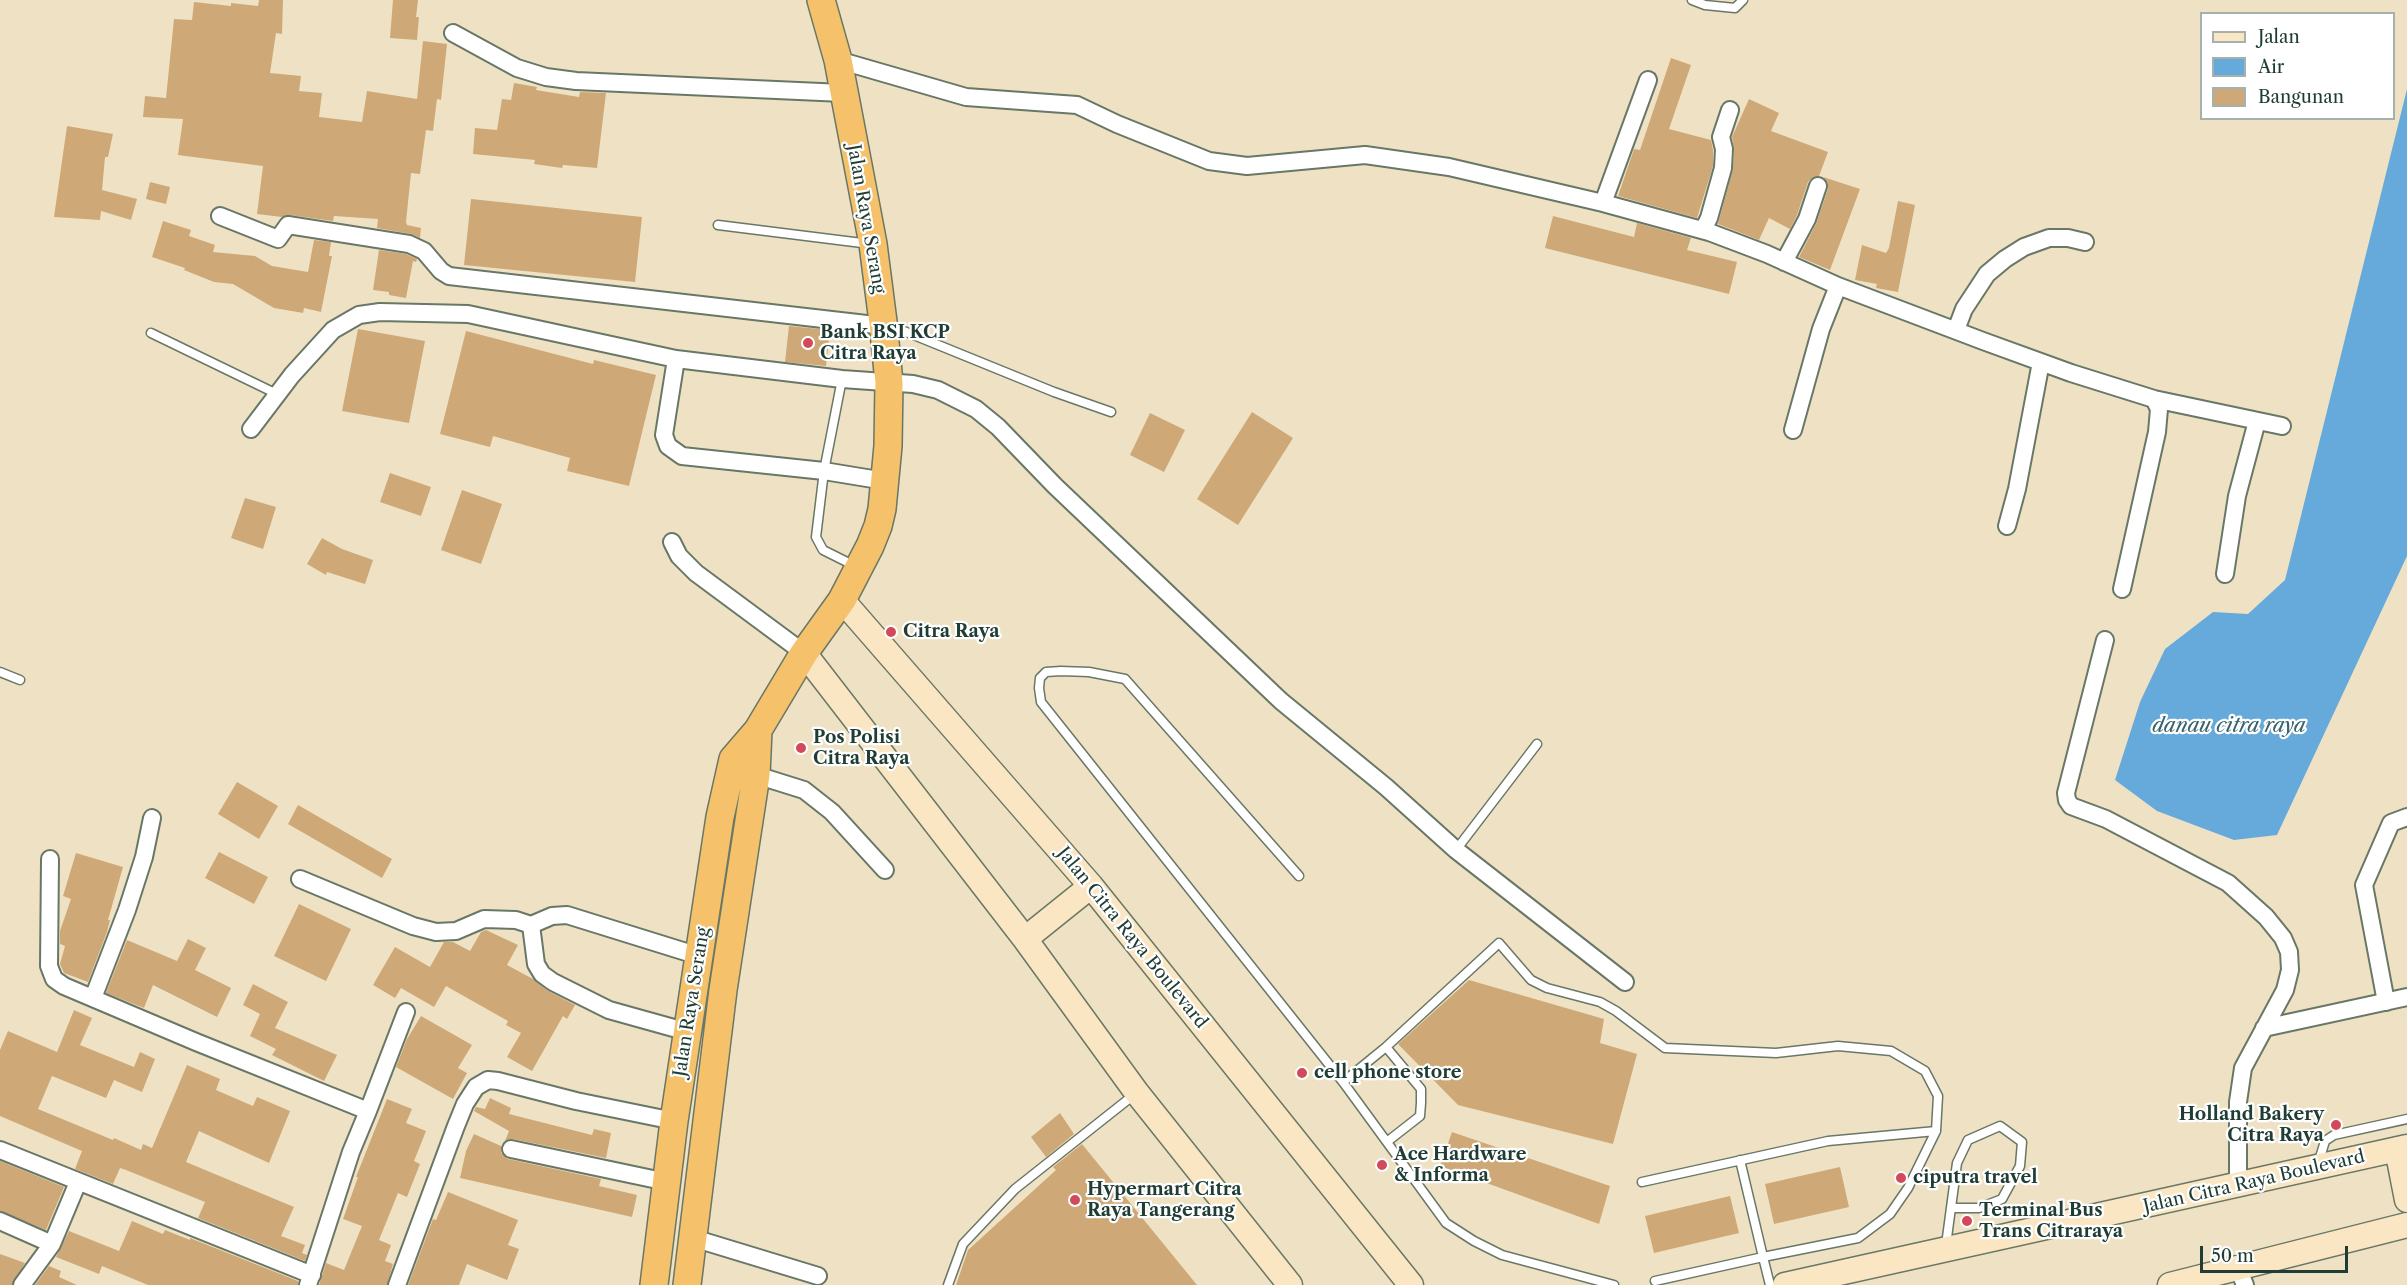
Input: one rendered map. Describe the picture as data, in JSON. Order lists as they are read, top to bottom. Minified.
{"streets":{"highway":["Jalan Raya Serang"],"main road":["Jalan Citra Raya Boulevard"]},"crossings":[["Jalan Raya Serang","Jalan Citra Raya Boulevard"]],"water":["danau citra raya"],"places":["Bank BSI KCP Citra Raya","Citra Raya","Pos Polisi Citra Raya","cell phone store","Holland Bakery Citra Raya","Ace Hardware & Informa","ciputra travel","Hypermart Citra Raya Tangerang","Terminal Bus Trans Citraraya"],"legend":["Jalan","Air","Bangunan"],"scale_bar":"50 m"}
